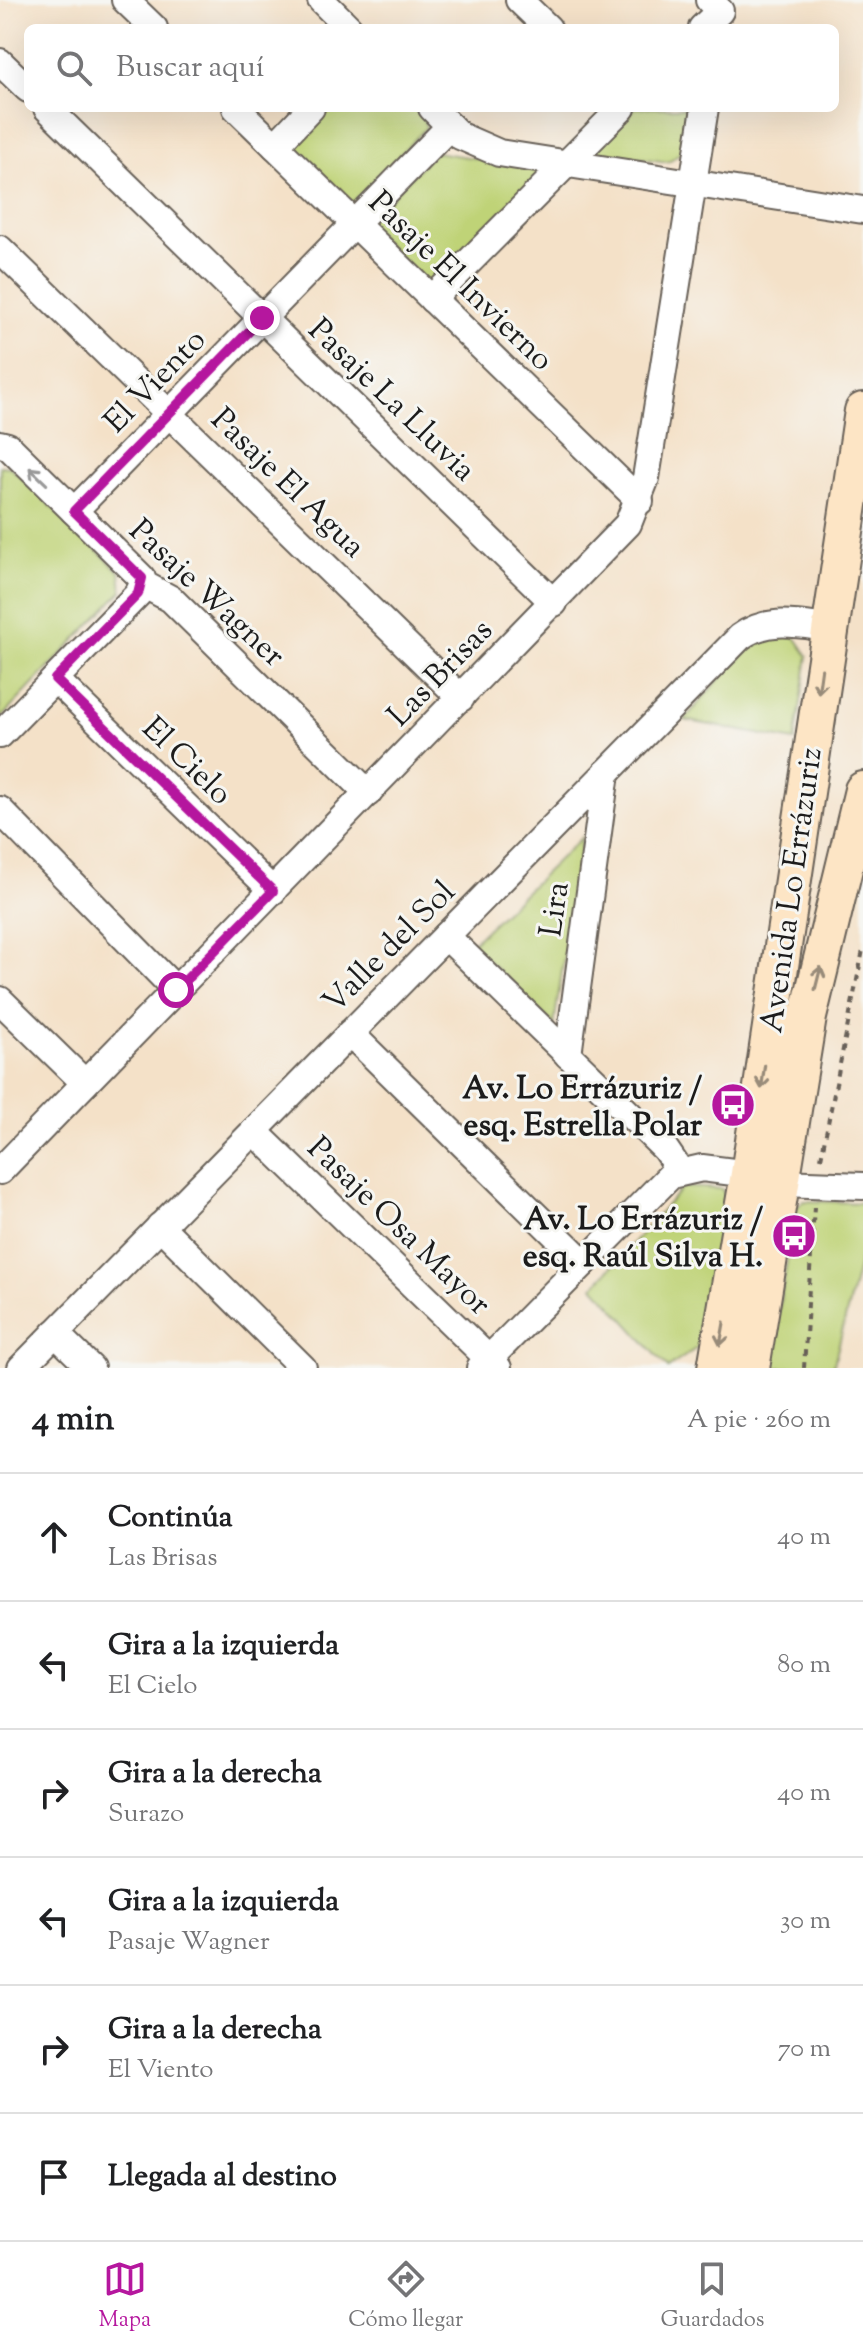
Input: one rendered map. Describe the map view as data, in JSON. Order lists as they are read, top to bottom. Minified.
{"streets":{"main road":["Avenida Lo Errázuriz"],"street":["Pasaje El Invierno","El Viento","Pasaje La Lluvia","Pasaje El Agua","Pasaje Wagner","Las Brisas","El Cielo","Lira","Valle del Sol","Pasaje Osa Mayor"]},"crossings":[["Pasaje El Invierno","El Viento"],["Pasaje El Invierno","Las Brisas"],["El Viento","Pasaje La Lluvia"],["El Viento","Pasaje El Agua"],["El Viento","Pasaje Wagner"],["Pasaje La Lluvia","Las Brisas"],["Pasaje El Agua","Las Brisas"],["Pasaje Wagner","Las Brisas"],["Las Brisas","El Cielo"],["Avenida Lo Errázuriz","Valle del Sol"],["Lira","Valle del Sol"],["Valle del Sol","Pasaje Osa Mayor"]],"places":{"bus stop":["Av. Lo Errázuriz / esq. Estrella Polar","Av. Lo Errázuriz / esq. Raúl Silva H."]},"page":{"search":"Buscar aquí","heading":["4 min","A pie · 260 m"],"list":[["Continúa","Las Brisas","40 m"],["Gira a la izquierda","El Cielo","80 m"],["Gira a la derecha","Surazo","40 m"],["Gira a la izquierda","Pasaje Wagner","30 m"],["Gira a la derecha","El Viento","70 m"],"Llegada al destino"],"nav":["Mapa","Cómo llegar","Guardados"]}}
